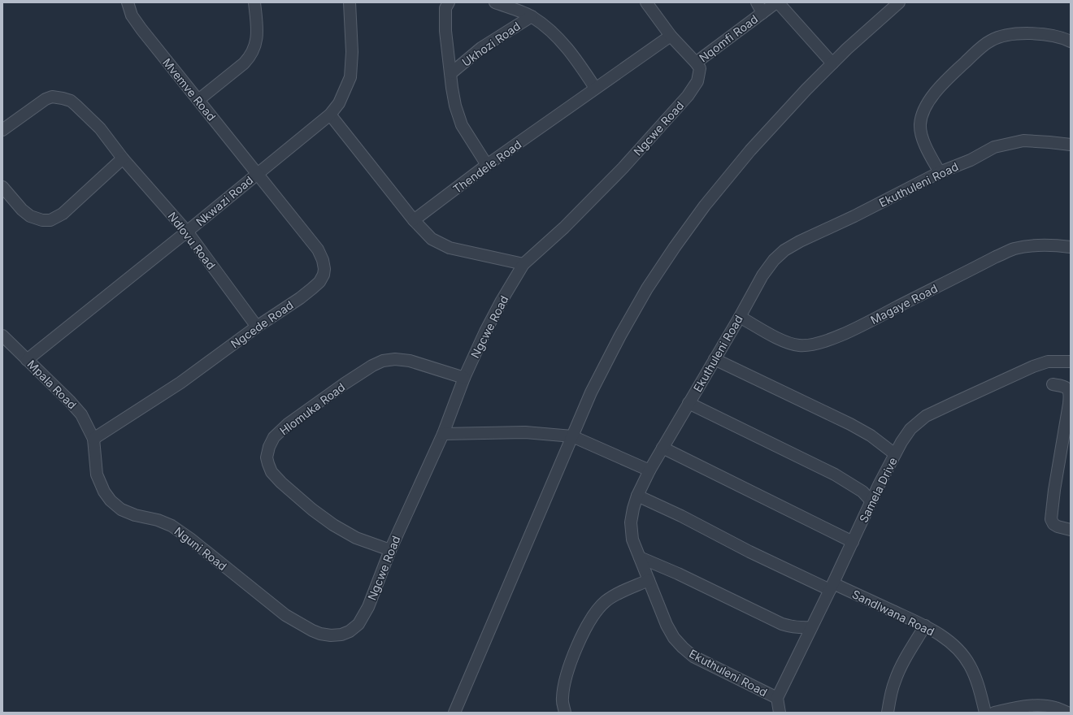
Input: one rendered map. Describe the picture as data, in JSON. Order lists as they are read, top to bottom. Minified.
{"streets":{"street":["Nqomfi Road","Ukhozi Road","Mvemve Road","Ngcwe Road","Thendele Road","Ekuthuleni Road","Nkwazi Road","Ndlovu Road","Magaye Road","Ngcede Road","Mpala Road","Hlomuka Road","Samela Drive","Nguni Road","Sandlwana Road"]},"crossings":[["Nqomfi Road","Ngcwe Road"],["Nqomfi Road","Thendele Road"],["Ukhozi Road","Thendele Road"],["Mvemve Road","Nkwazi Road"],["Mvemve Road","Ngcede Road"],["Ngcwe Road","Hlomuka Road"],["Ngcwe Road","Nguni Road"],["Ekuthuleni Road","Magaye Road"],["Ekuthuleni Road","Samela Drive"],["Ekuthuleni Road","Sandlwana Road"],["Nkwazi Road","Ndlovu Road"],["Nkwazi Road","Ngcede Road"],["Nkwazi Road","Mpala Road"],["Ndlovu Road","Ngcede Road"],["Ngcede Road","Mpala Road"],["Ngcede Road","Nguni Road"],["Mpala Road","Nguni Road"],["Samela Drive","Sandlwana Road"]]}
